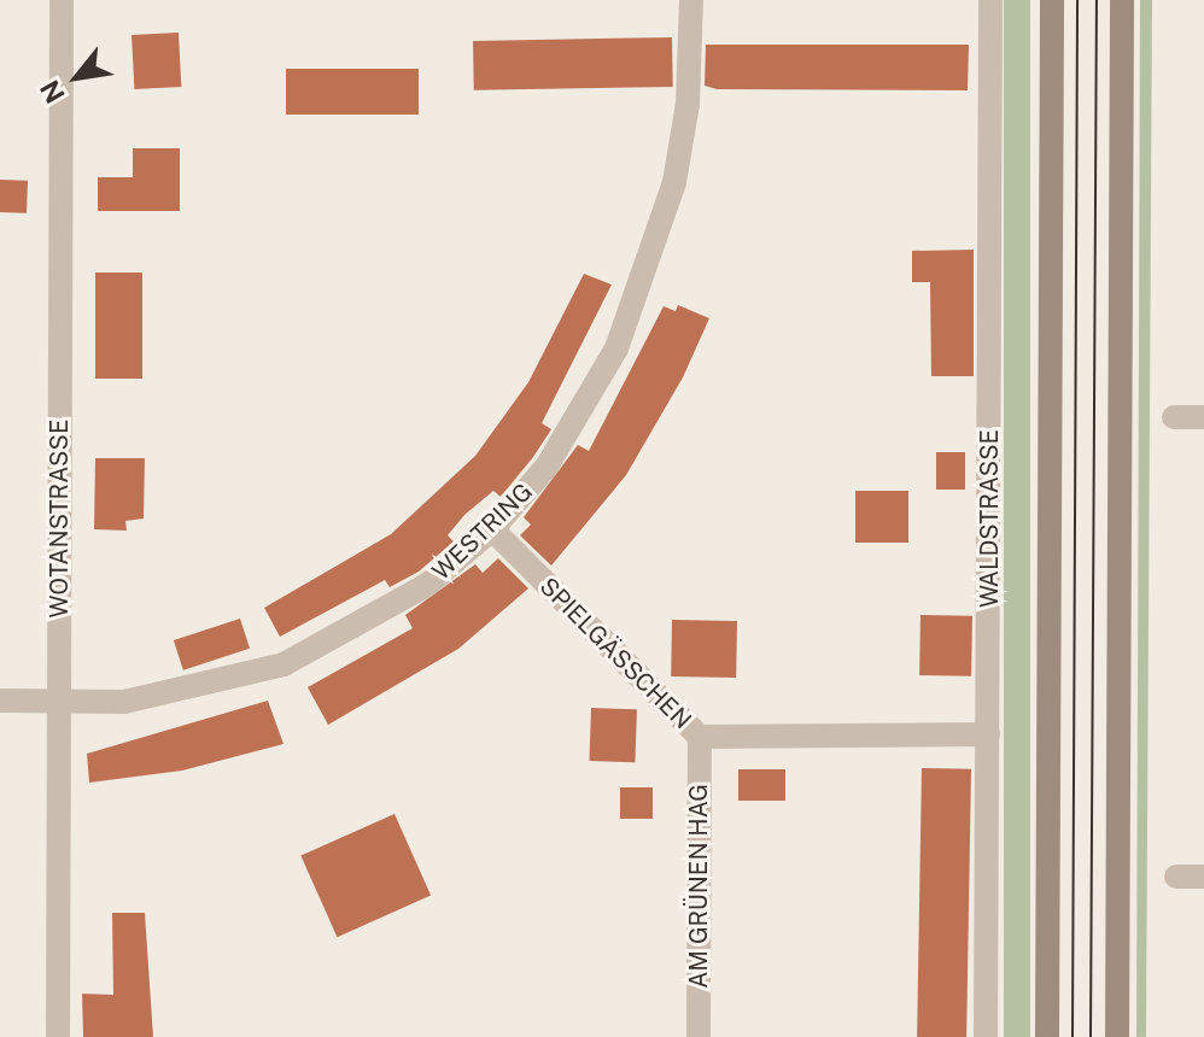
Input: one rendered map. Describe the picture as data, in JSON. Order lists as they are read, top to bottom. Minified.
{"streets":{"street":["WOTANSTRASSE","WALDSTRASSE","WESTRING","SPIELGÄSSCHEN","AM GRÜNEN HAG"]},"crossings":[["WOTANSTRASSE","WESTRING"],["WALDSTRASSE","SPIELGÄSSCHEN"],["WESTRING","SPIELGÄSSCHEN"],["SPIELGÄSSCHEN","AM GRÜNEN HAG"]],"north":"bottom left"}
